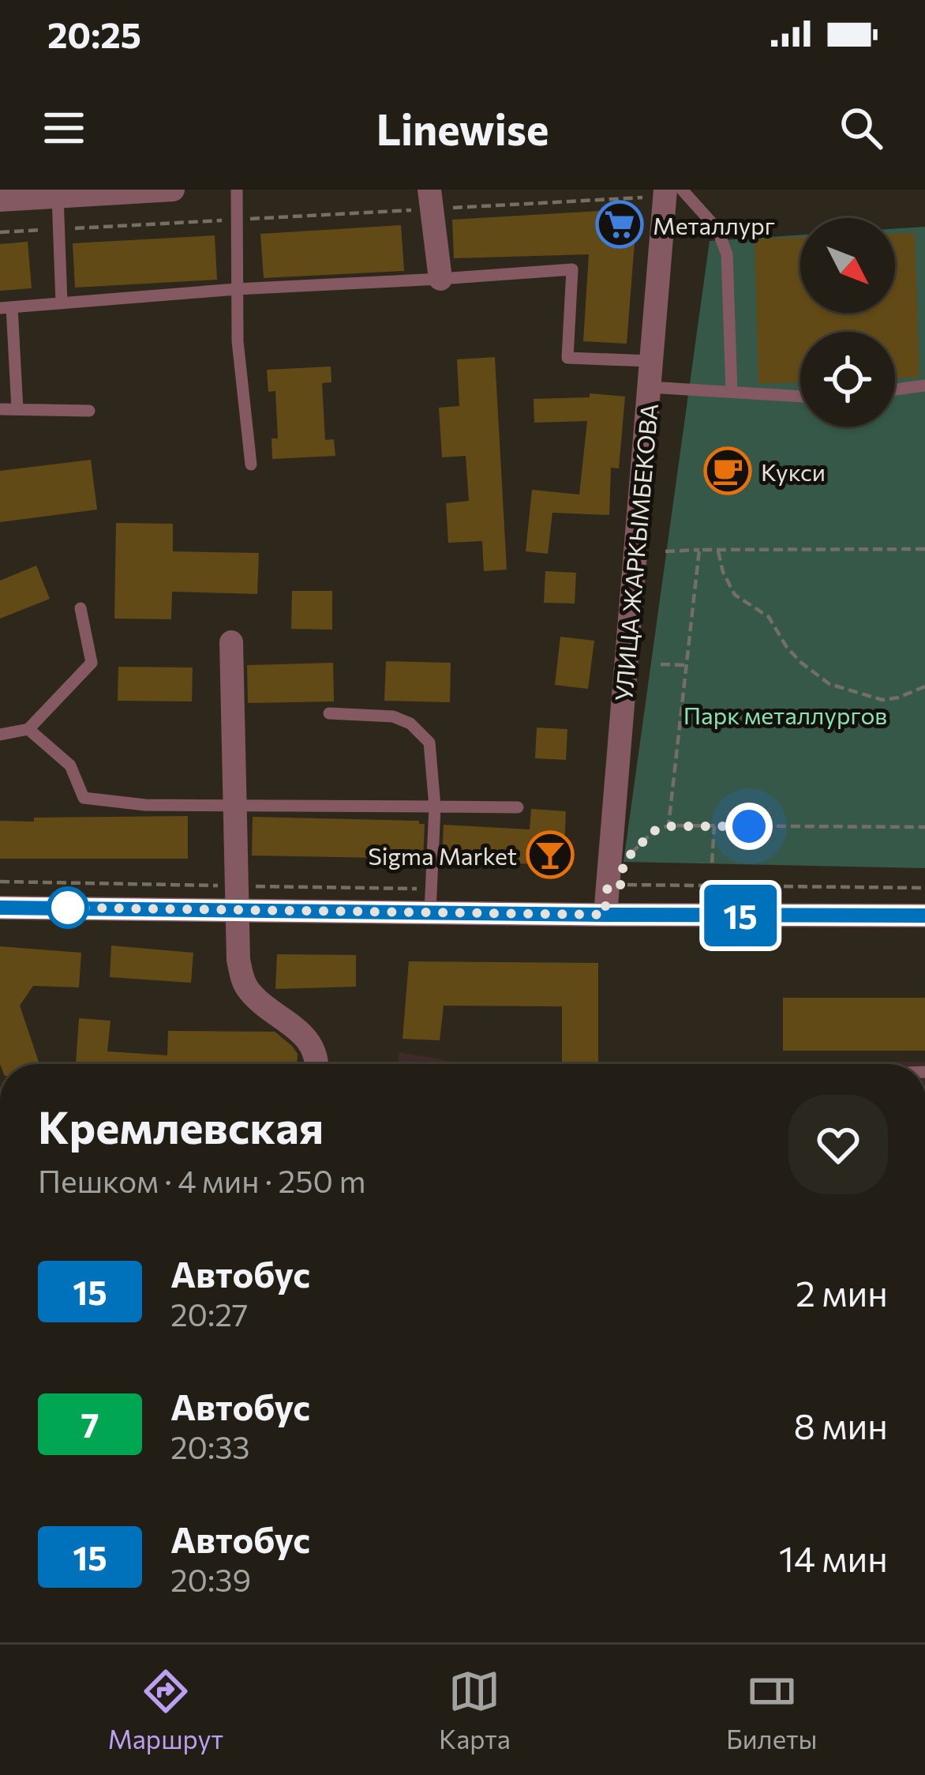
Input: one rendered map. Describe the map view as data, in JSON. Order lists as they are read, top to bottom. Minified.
{"streets":{"street":["УЛИЦА ЖАРКЫМБЕКОВА"]},"parks":["Парк металлургов"],"places":{"supermarket":["Металлург"],"cafe":["Кукси"],"bar":["Sigma Market"]},"lines":["bus line 15"],"north":"bottom right","page":{"status":"20:25","header":"Linewise","on_map":"15","heading":["Кремлевская","Пешком · 4 мин · 250 m"],"list":[{"mark":"15","name":"Автобус","note":"20:27","value":"2 мин"},{"mark":"7","name":"Автобус","note":"20:33","value":"8 мин"},{"mark":"15","name":"Автобус","note":"20:39","value":"14 мин"}],"tabs":["Маршрут","Карта","Билеты"]}}
